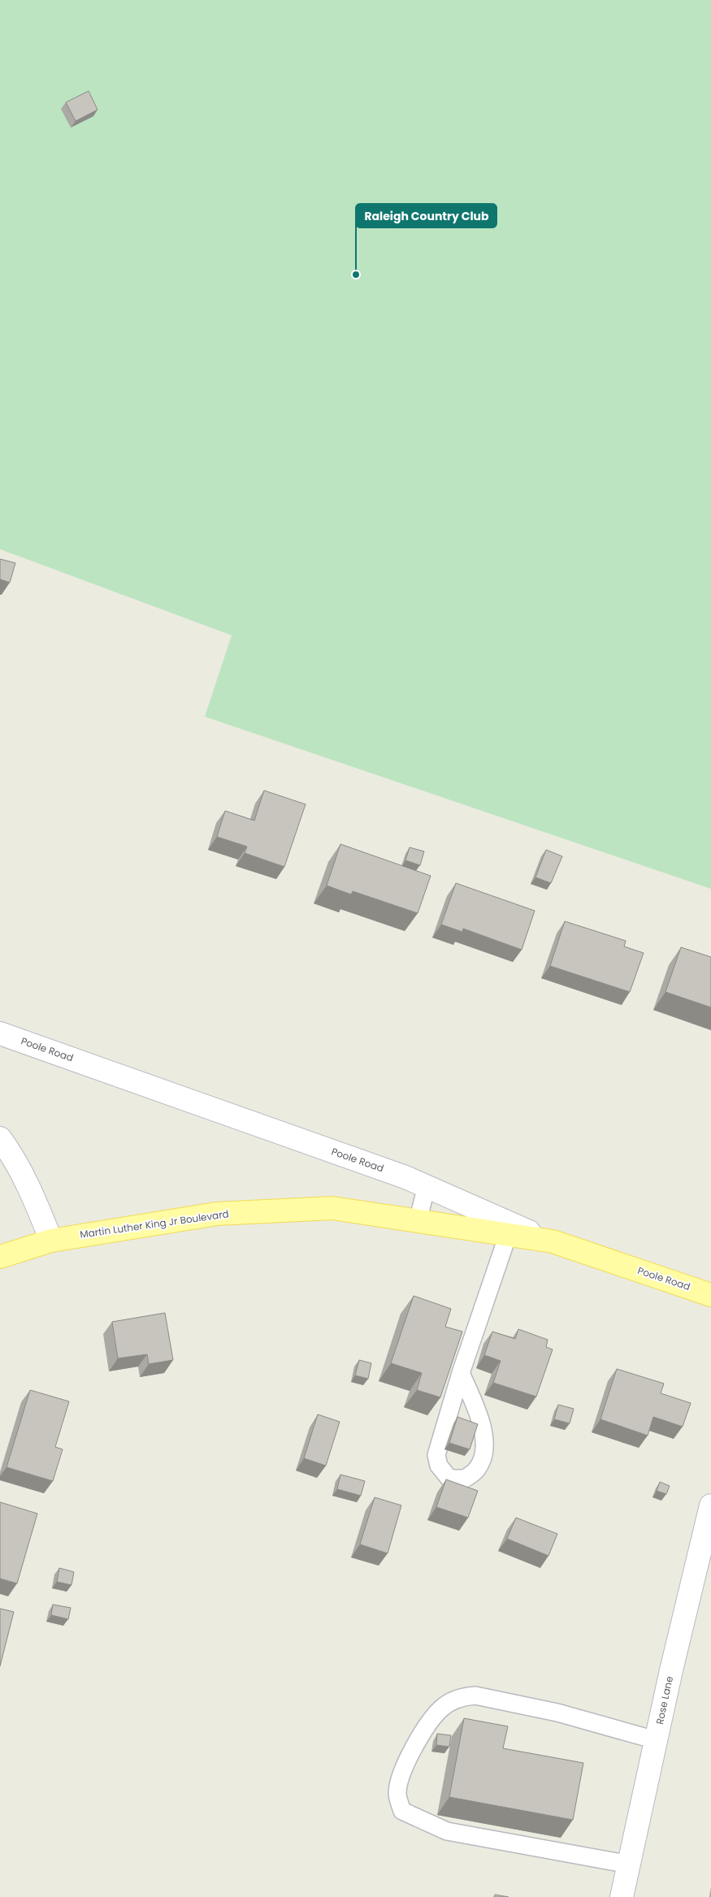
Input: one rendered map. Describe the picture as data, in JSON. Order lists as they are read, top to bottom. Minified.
{"streets":{"main road":["Poole Road","Martin Luther King Jr Boulevard","Rose Lane"]},"crossings":[["Poole Road","Martin Luther King Jr Boulevard"]],"places":["Raleigh Country Club"]}
